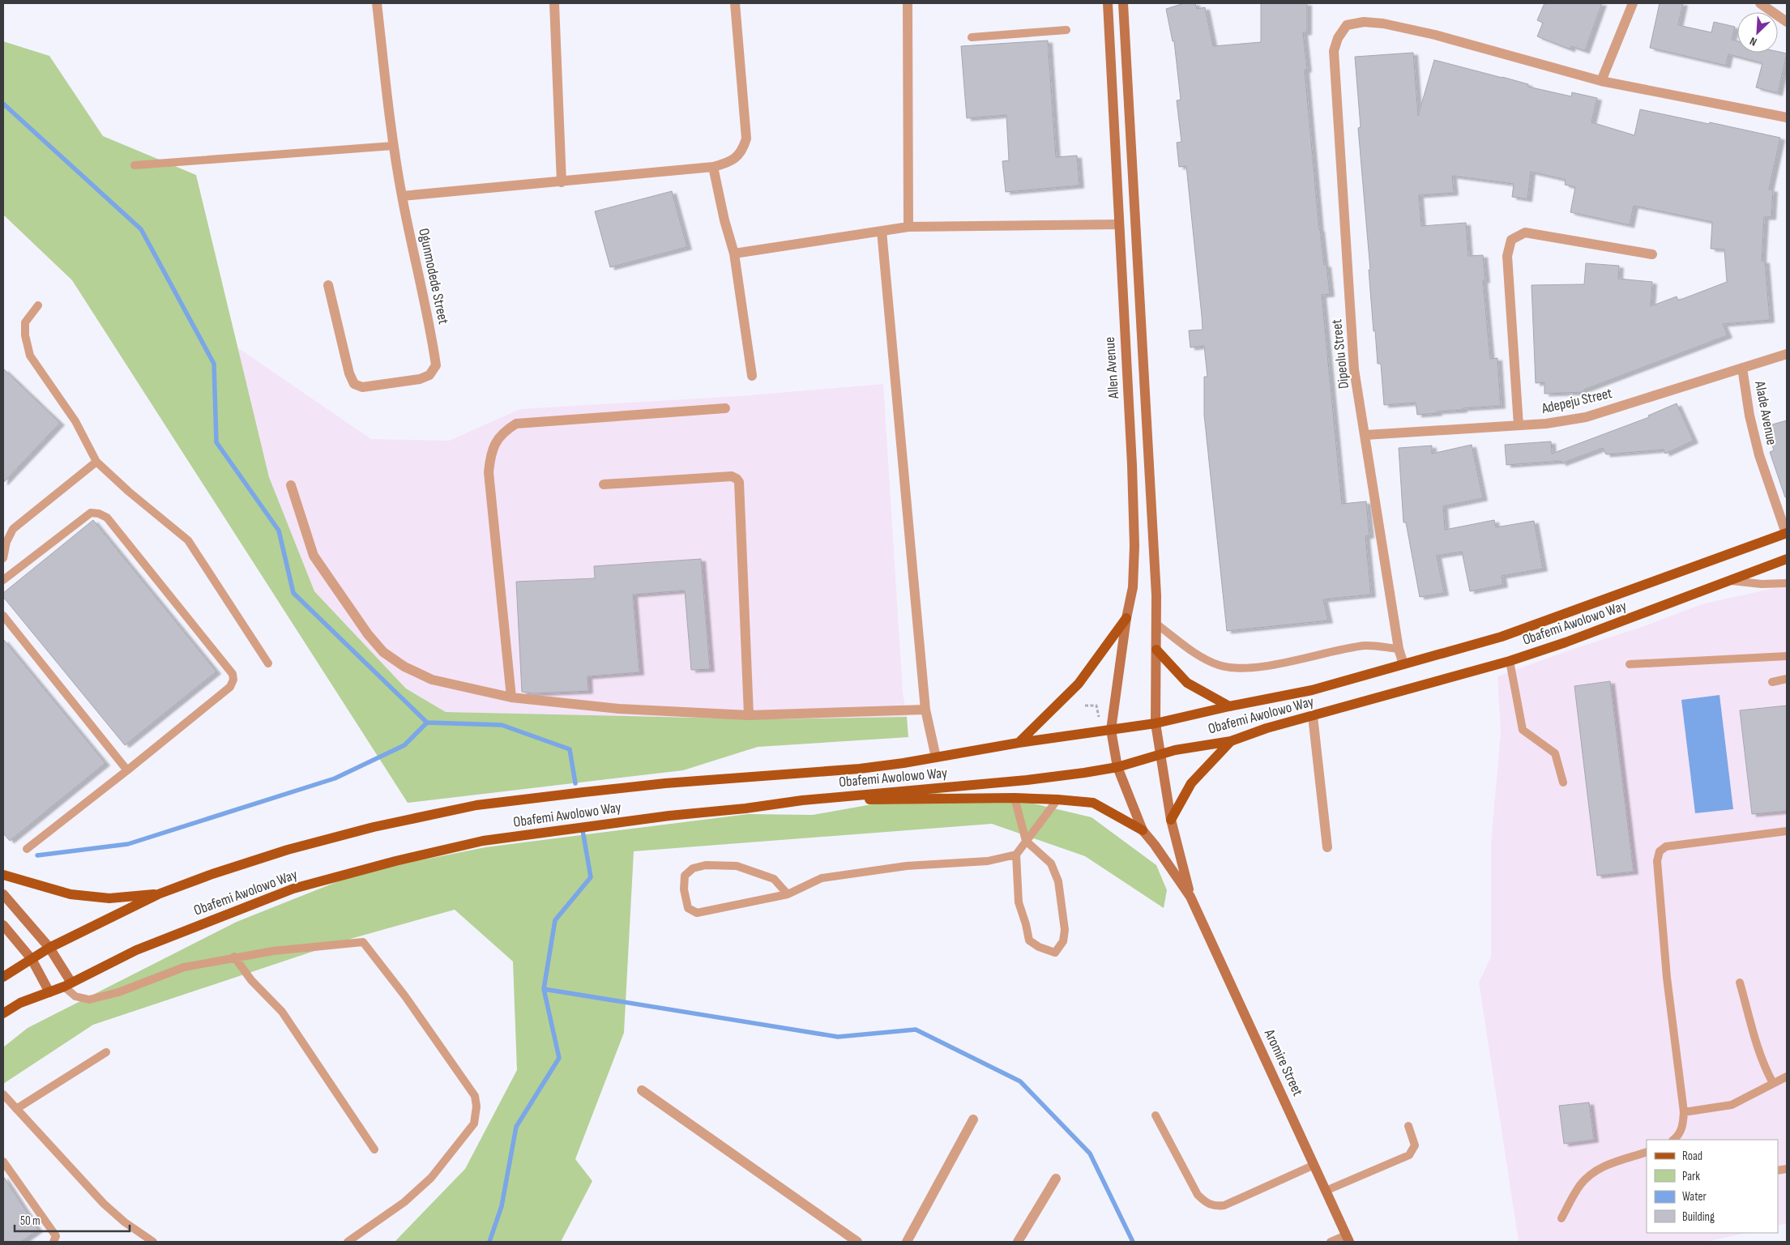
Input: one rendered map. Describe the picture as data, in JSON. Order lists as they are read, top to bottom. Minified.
{"streets":{"main road":["Allen Avenue","Obafemi Awolowo Way","Aromire Street"],"street":["Ogunmodede Street","Dipeolu Street","Adepeju Street","Alade Avenue"]},"crossings":[["Dipeolu Street","Adepeju Street"],["Dipeolu Street","Obafemi Awolowo Way"],["Allen Avenue","Obafemi Awolowo Way"],["Allen Avenue","Aromire Street"],["Adepeju Street","Alade Avenue"],["Alade Avenue","Obafemi Awolowo Way"],["Obafemi Awolowo Way","Aromire Street"]],"legend":["Road","Park","Water","Building"],"scale_bar":"50 m","north":"bottom left"}
